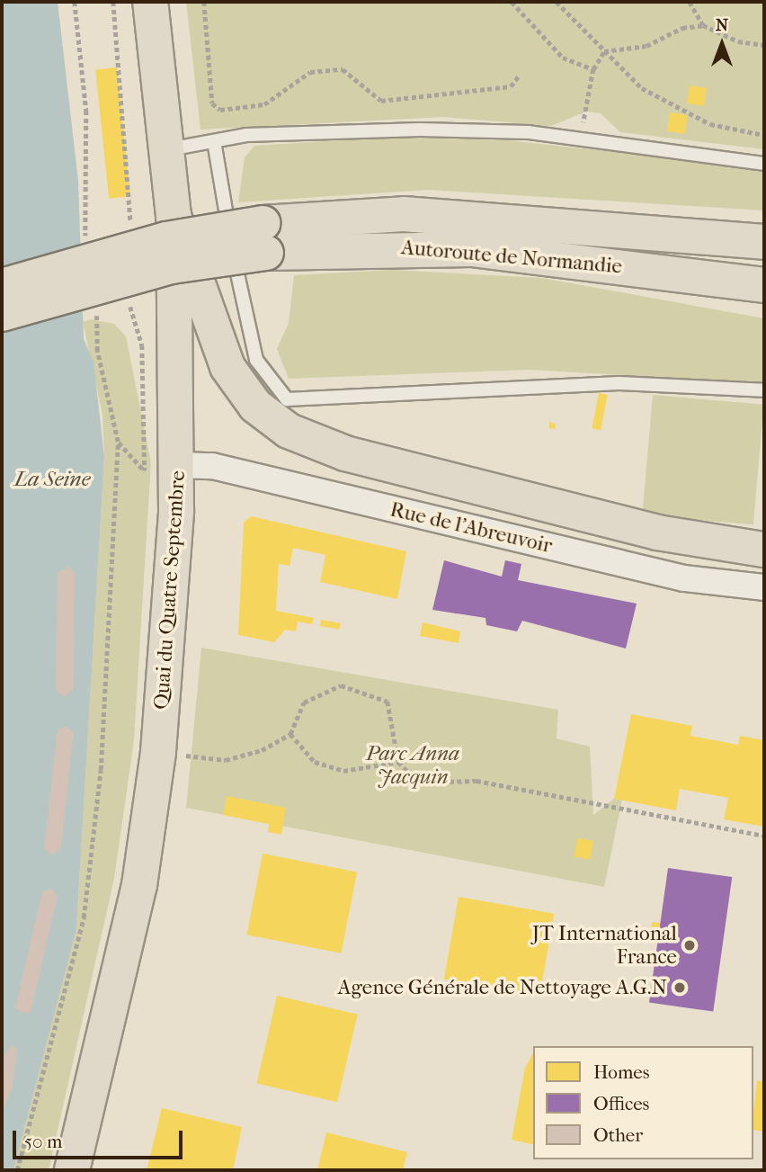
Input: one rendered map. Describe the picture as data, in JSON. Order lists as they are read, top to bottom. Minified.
{"streets":{"main road":["Autoroute de Normandie","Quai du Quatre Septembre"],"street":["Rue de l'Abreuvoir"]},"crossings":[["Rue de l'Abreuvoir","Quai du Quatre Septembre"]],"water":["La Seine"],"parks":["Parc Anna Jacquin"],"places":["JT International France","Agence Générale de Nettoyage A.G.N"],"legend":["Homes","Offices","Other"],"scale_bar":"50 m","north":"top"}
